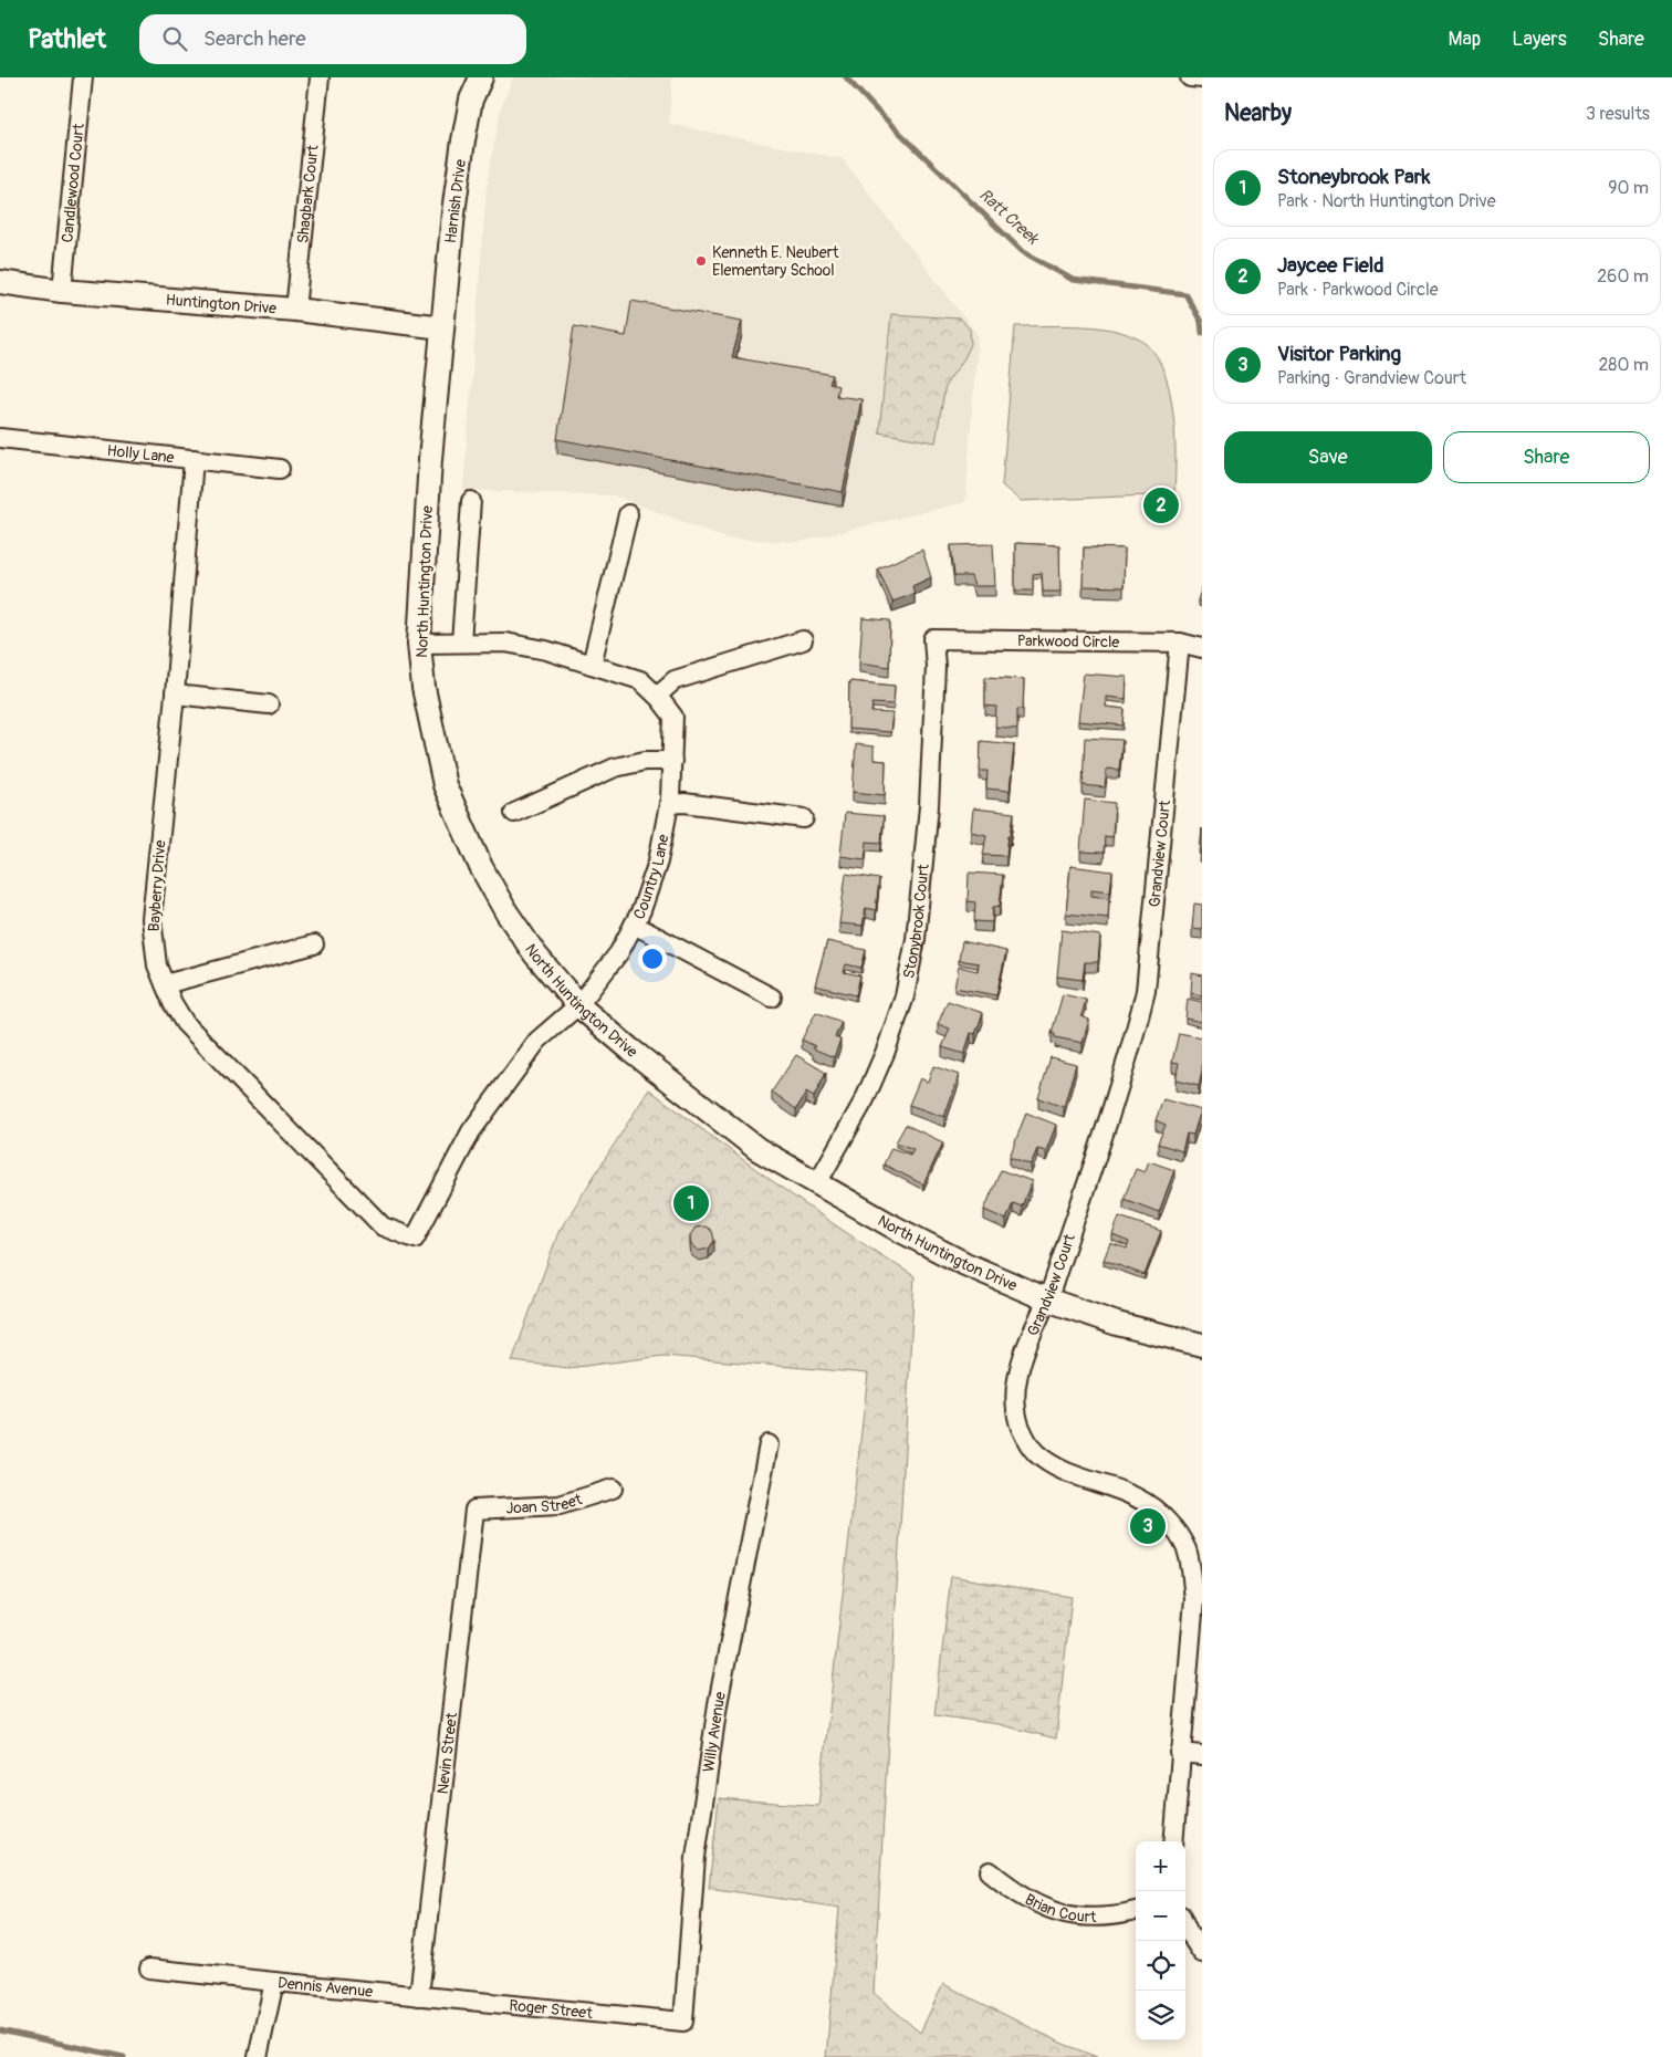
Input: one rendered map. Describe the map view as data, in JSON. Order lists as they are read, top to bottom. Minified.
{"streets":{"street":["Candlewood Court","Shagbark Court","Harnish Drive","Huntington Drive","Holly Lane","North Huntington Drive","Parkwood Circle","Grandview Court","Country Lane","Bayberry Drive","Stonybrook Court","Joan Street","Willy Avenue","Nevin Street","Brian Court","Dennis Avenue","Roger Street"]},"crossings":[["Candlewood Court","Huntington Drive"],["Shagbark Court","Huntington Drive"],["Harnish Drive","Huntington Drive"],["Harnish Drive","North Huntington Drive"],["Huntington Drive","North Huntington Drive"],["Holly Lane","Bayberry Drive"],["North Huntington Drive","Grandview Court"],["North Huntington Drive","Country Lane"],["North Huntington Drive","Stonybrook Court"],["Parkwood Circle","Grandview Court"],["Parkwood Circle","Stonybrook Court"],["Country Lane","Bayberry Drive"],["Joan Street","Nevin Street"],["Willy Avenue","Roger Street"],["Nevin Street","Dennis Avenue"],["Nevin Street","Roger Street"],["Dennis Avenue","Roger Street"]],"water":["Ratt Creek"],"places":["Kenneth E. Neubert Elementary School"],"page":{"header":"Pathlet","search":"Search here","nav":["Map","Layers","Share"],"heading":["Nearby","3 results"],"list":[{"mark":"1","name":"Stoneybrook Park","note":"Park · North Huntington Drive","value":"90 m"},{"mark":"2","name":"Jaycee Field","note":"Park · Parkwood Circle","value":"260 m"},{"mark":"3","name":"Visitor Parking","note":"Parking · Grandview Court","value":"280 m"}],"buttons":["Save","Share"],"pins":["2","1","3"],"map_buttons":["+","−"]}}
